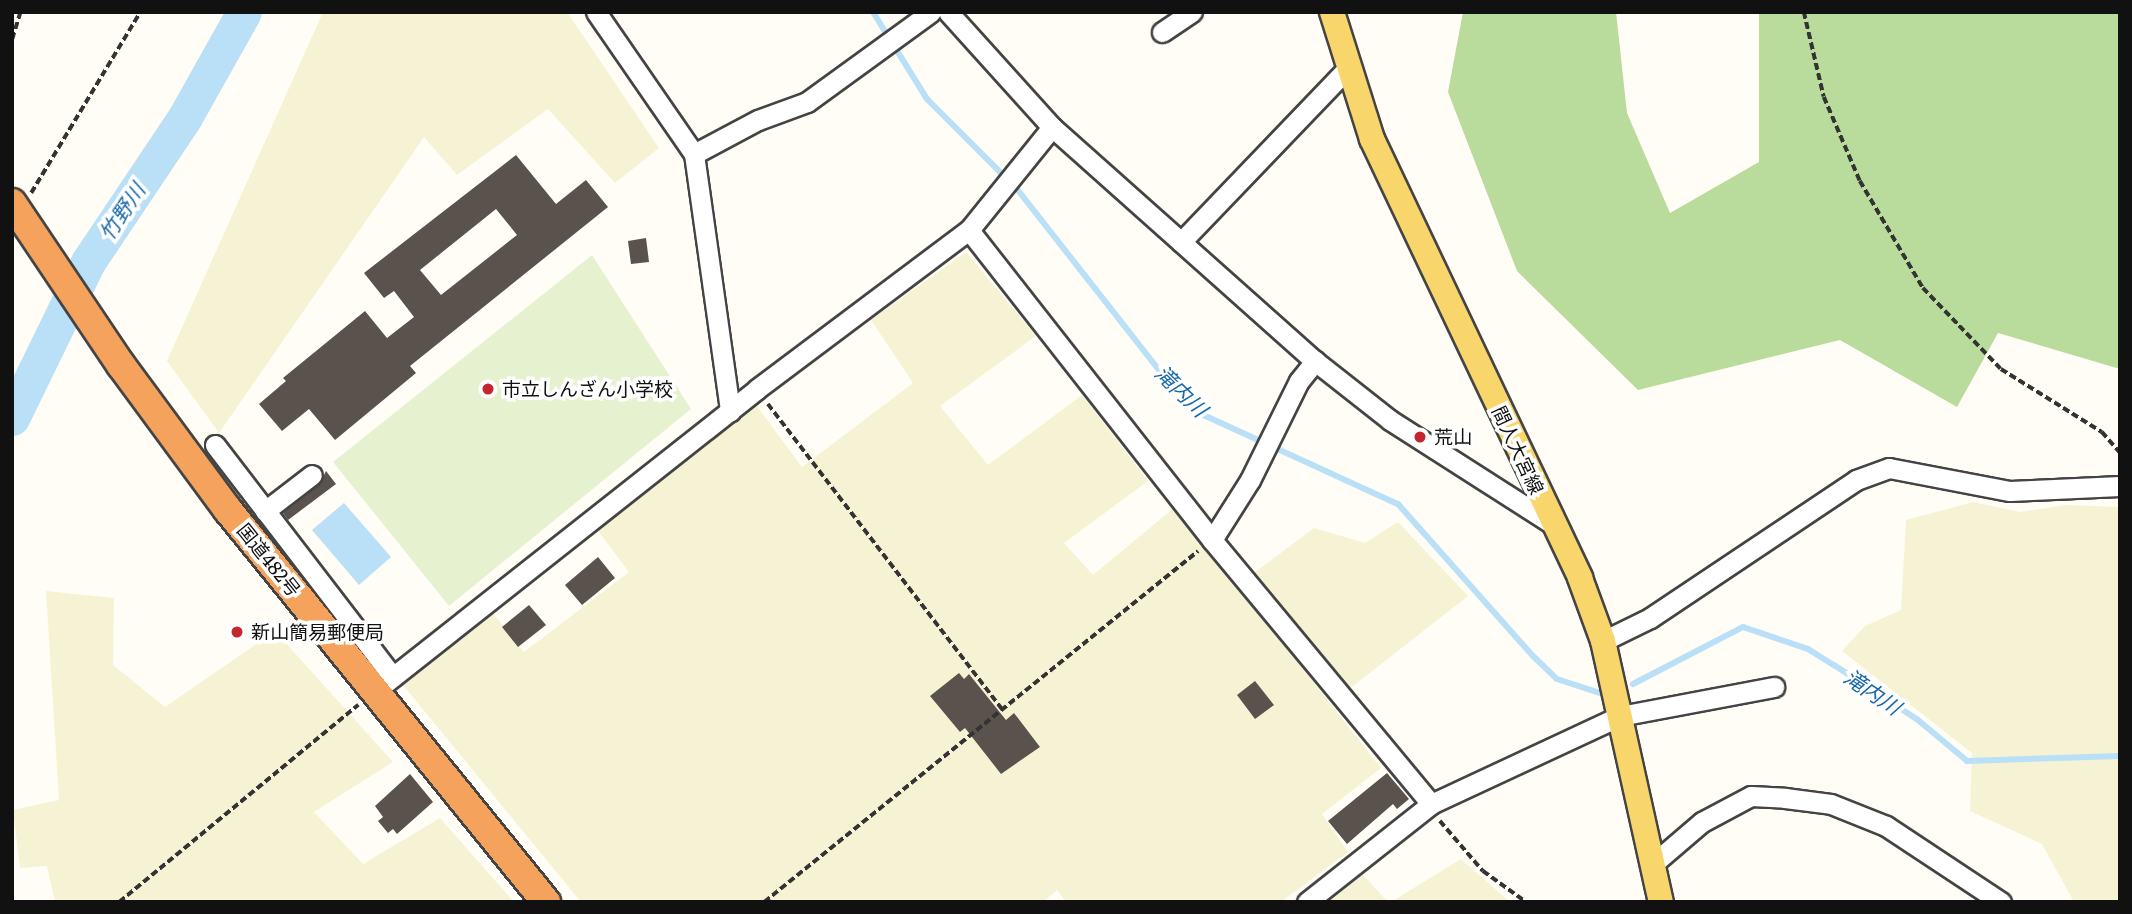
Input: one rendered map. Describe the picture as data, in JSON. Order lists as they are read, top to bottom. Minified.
{"streets":{"highway":["国道482号"],"main road":["間人大宮線"]},"water":["竹野川","滝内川"],"places":["市立しんざん小学校","荒山","新山簡易郵便局"]}
